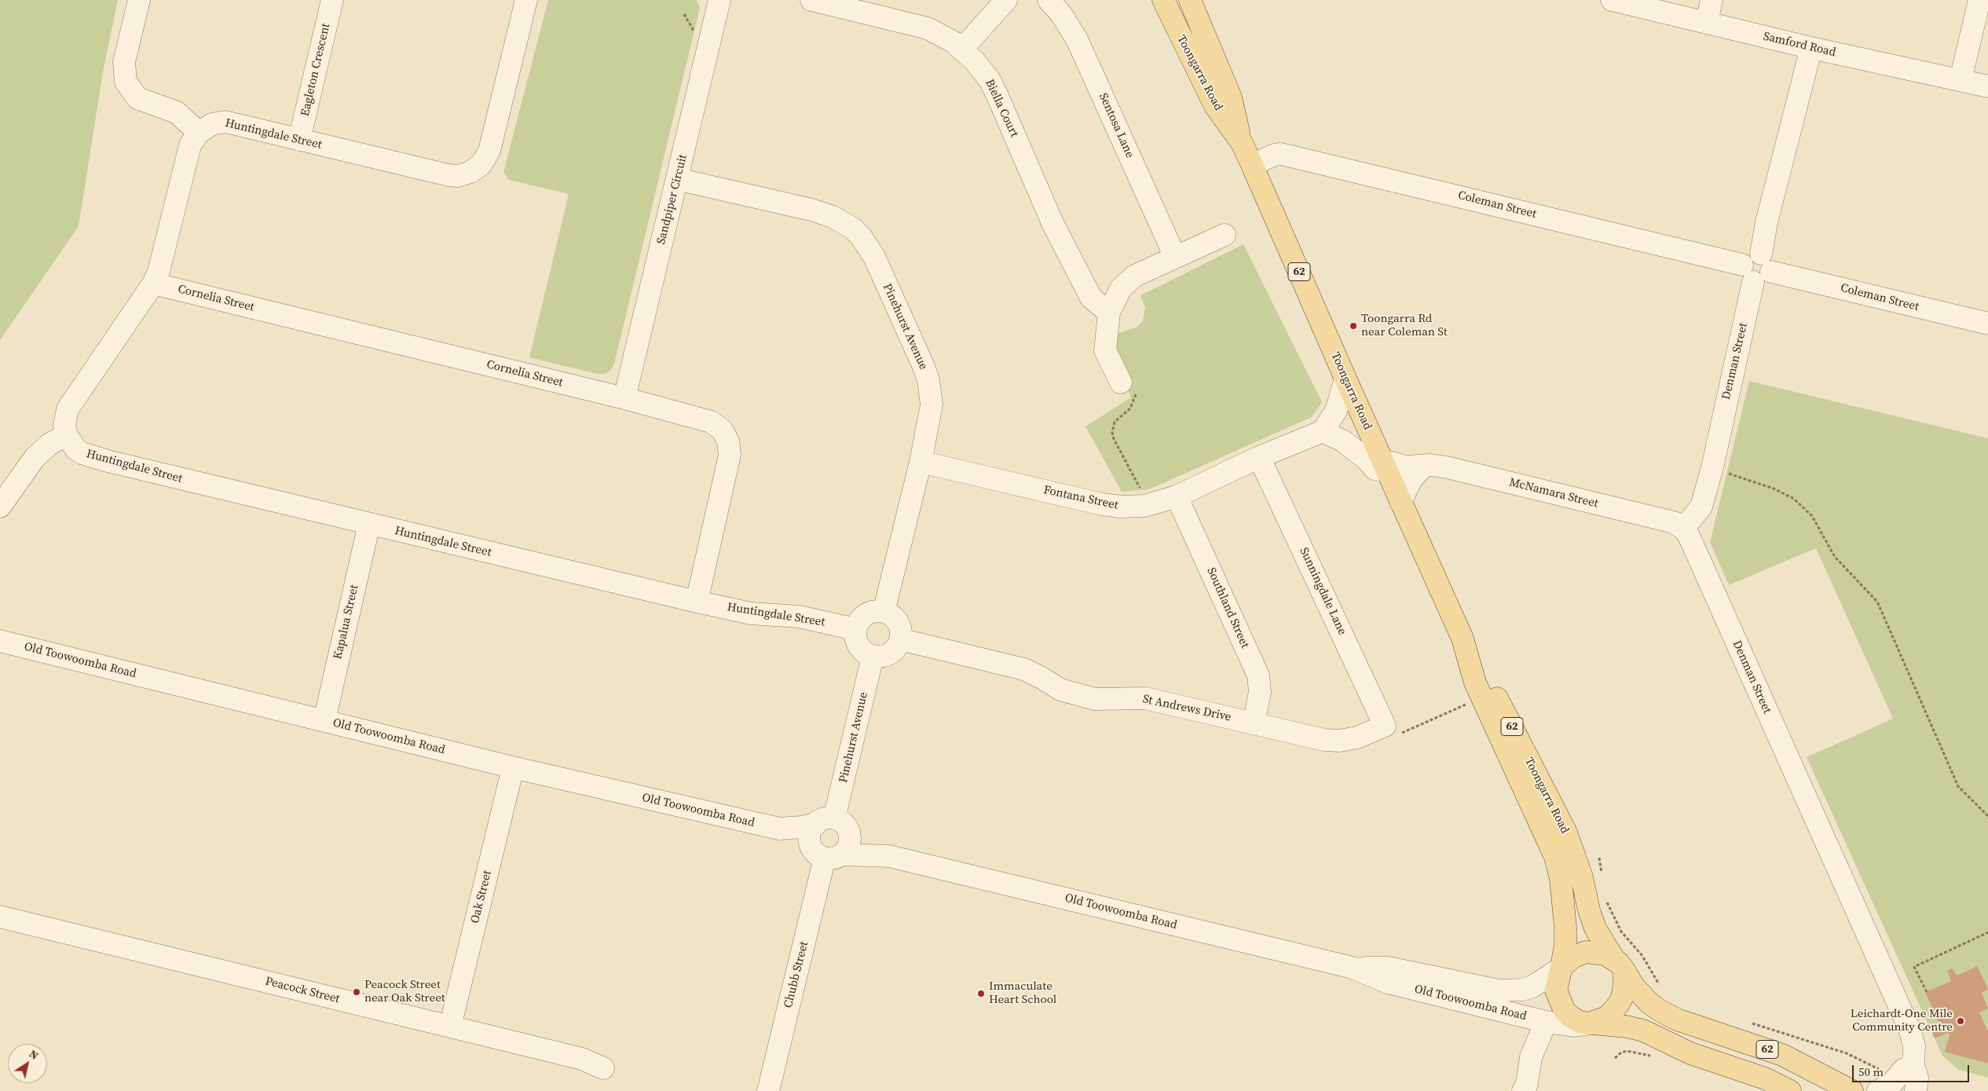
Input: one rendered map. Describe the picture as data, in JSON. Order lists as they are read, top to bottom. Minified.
{"streets":{"main road":["Toongarra Road","62","Old Toowoomba Road"],"street":["Samford Road","Eagleton Crescent","Biella Court","Sentosa Lane","Huntingdale Street","Sandpiper Circuit","Coleman Street","Cornelia Street","Pinehurst Avenue","Denman Street","McNamara Street","Fontana Street","Sunningdale Lane","Southland Street","Kapalua Street","St Andrews Drive","Oak Street","Chubb Street","Peacock Street"]},"crossings":[["Samford Road","Denman Street"],["Eagleton Crescent","Huntingdale Street"],["Toongarra Road","Coleman Street"],["Toongarra Road","62"],["Toongarra Road","McNamara Street"],["Toongarra Road","Old Toowoomba Road"],["Huntingdale Street","Cornelia Street"],["Huntingdale Street","Pinehurst Avenue"],["Huntingdale Street","Kapalua Street"],["Huntingdale Street","St Andrews Drive"],["Sandpiper Circuit","Cornelia Street"],["Sandpiper Circuit","Pinehurst Avenue"],["Coleman Street","Denman Street"],["62","Old Toowoomba Road"],["Pinehurst Avenue","Fontana Street"],["Pinehurst Avenue","Old Toowoomba Road"],["Pinehurst Avenue","St Andrews Drive"],["Denman Street","McNamara Street"],["Fontana Street","Sunningdale Lane"],["Fontana Street","Southland Street"],["Sunningdale Lane","St Andrews Drive"],["Southland Street","St Andrews Drive"],["Kapalua Street","Old Toowoomba Road"],["Old Toowoomba Road","Oak Street"],["Old Toowoomba Road","Chubb Street"],["Oak Street","Peacock Street"]],"places":["Toongarra Rd near Coleman St","Peacock Street near Oak Street","Immaculate Heart School","Leichardt-One Mile Community Centre"],"scale_bar":"50 m","north":"top right"}
